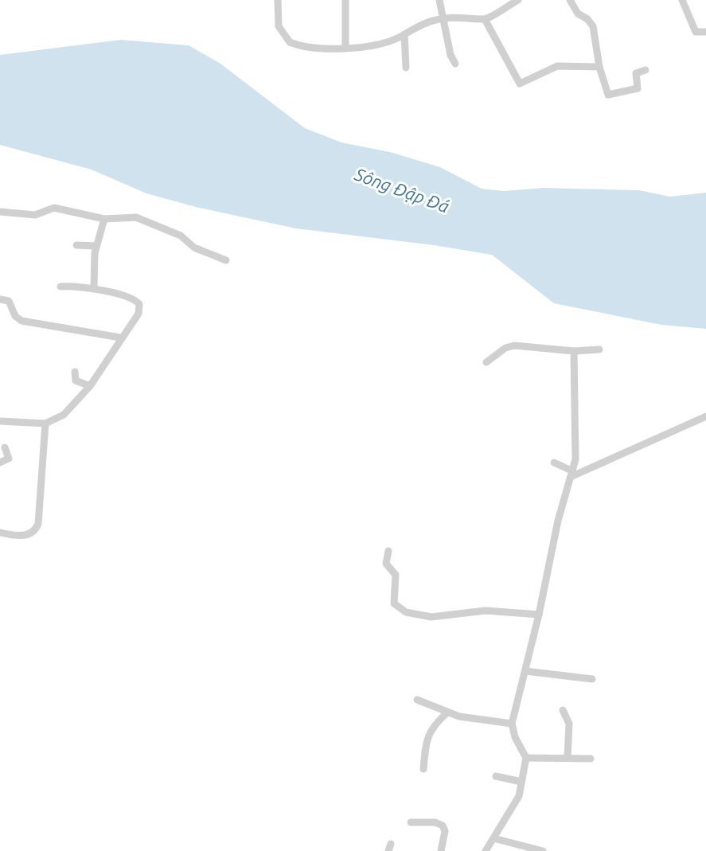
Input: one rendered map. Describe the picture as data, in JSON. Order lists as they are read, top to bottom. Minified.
{"water":["Sông Đập Đá"]}
